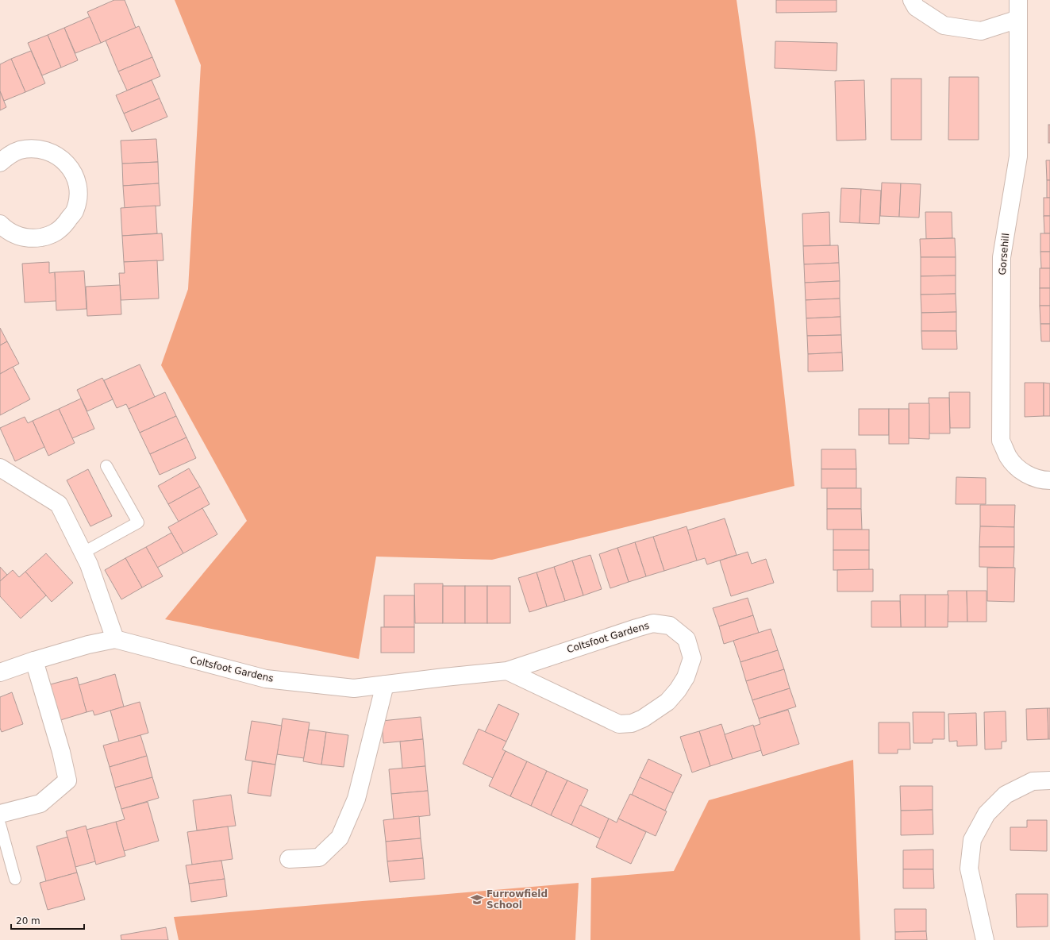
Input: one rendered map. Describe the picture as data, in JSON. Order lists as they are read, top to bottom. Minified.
{"streets":{"street":["Gorsehill","Coltsfoot Gardens"]},"places":{"school or university":["Furrowfield School"]},"scale_bar":"20 m"}
